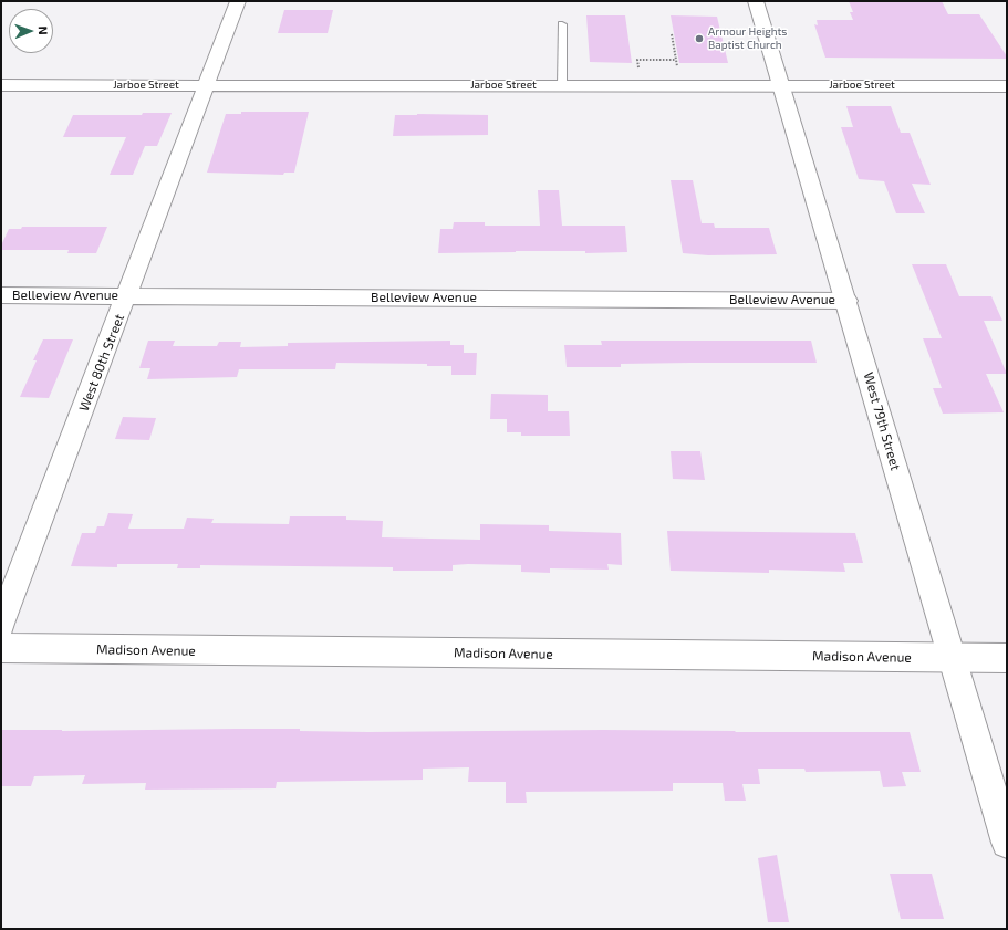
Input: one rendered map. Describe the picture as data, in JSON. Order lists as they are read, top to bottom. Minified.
{"streets":{"street":["Jarboe Street","Belleview Avenue","West 80th Street","West 79th Street","Madison Avenue"]},"crossings":[["Jarboe Street","West 80th Street"],["Jarboe Street","West 79th Street"],["Belleview Avenue","West 80th Street"],["Belleview Avenue","West 79th Street"],["West 79th Street","Madison Avenue"]],"places":["Armour Heights Baptist Church"],"north":"right"}
